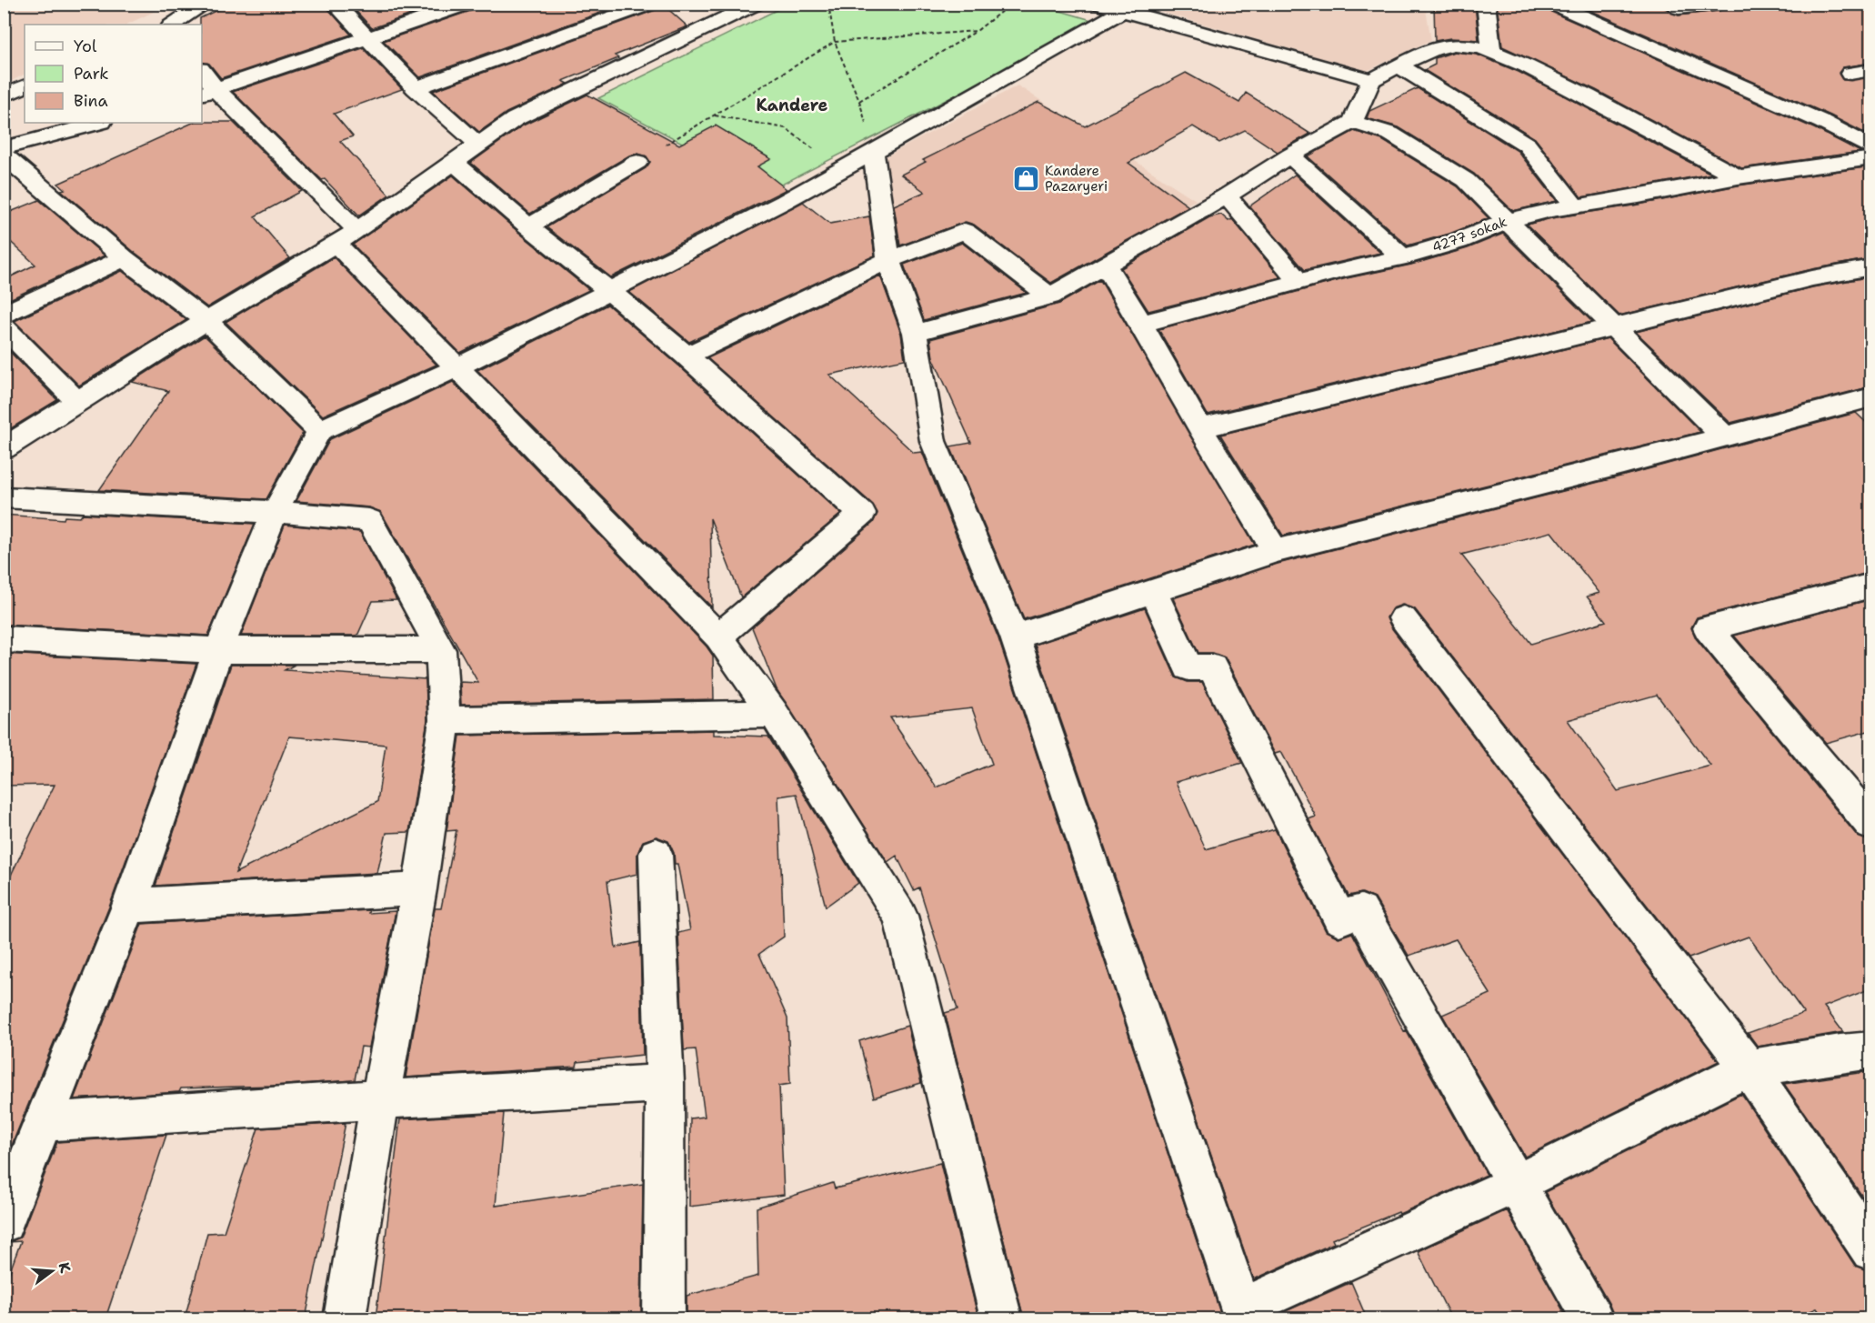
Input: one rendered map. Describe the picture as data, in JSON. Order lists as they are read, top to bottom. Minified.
{"streets":{"street":["4277 sokak"]},"districts":["Kandere"],"places":{"shop":["Kandere Pazaryeri"]},"legend":["Yol","Park","Bina"],"north":"right"}
